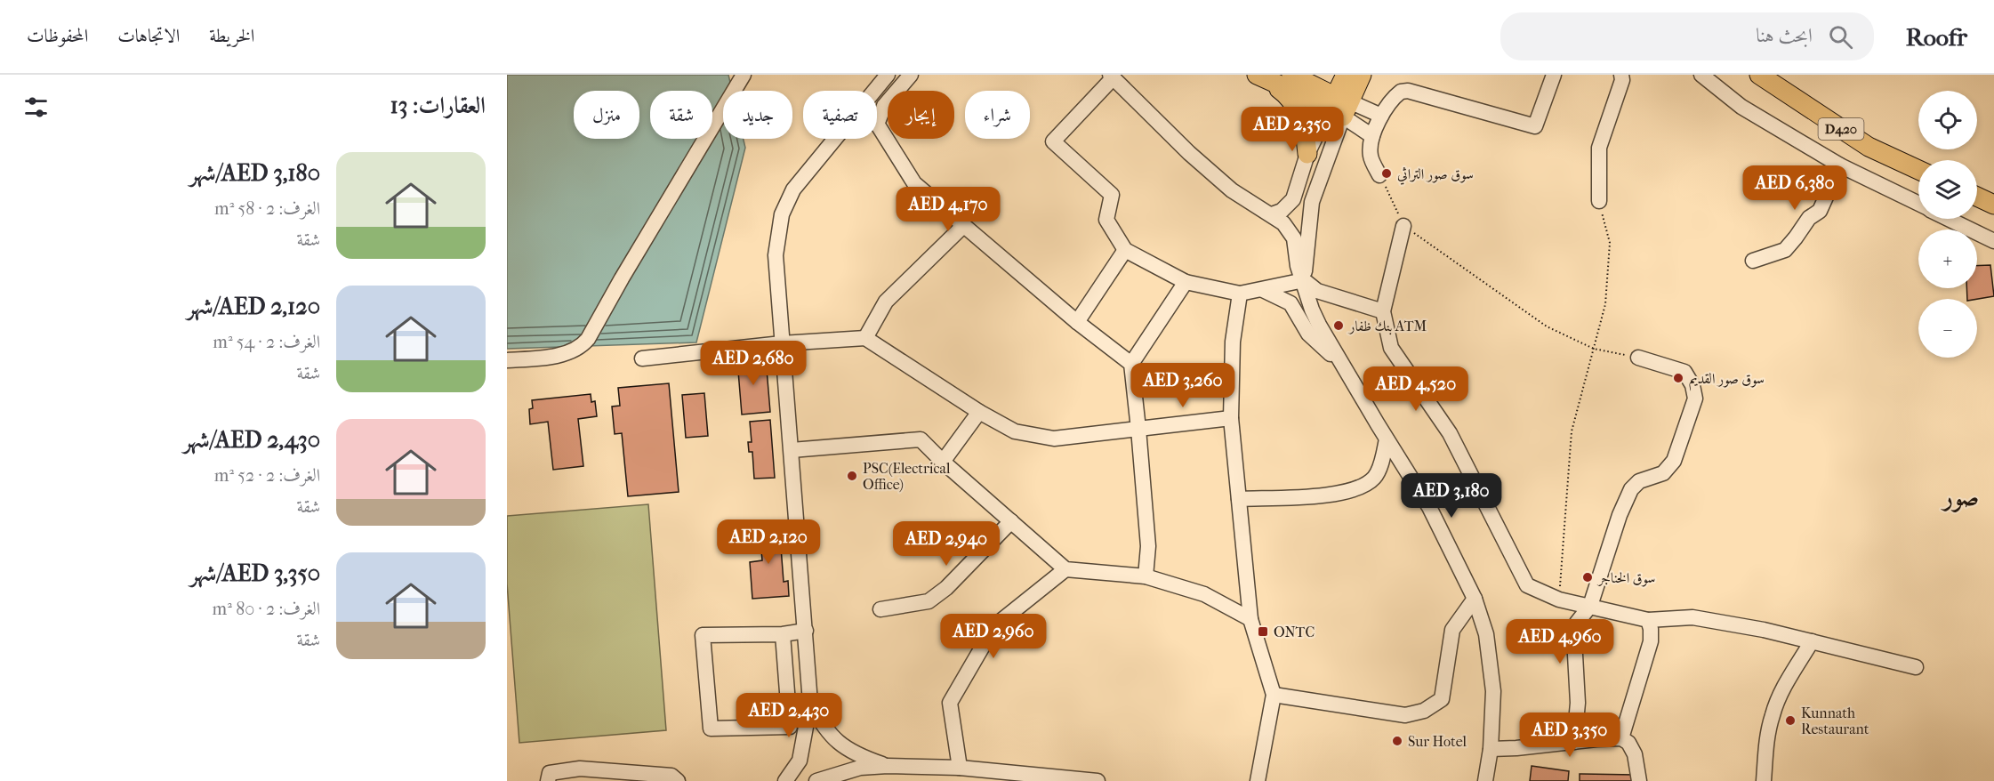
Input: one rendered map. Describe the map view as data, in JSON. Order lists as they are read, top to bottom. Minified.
{"streets":{"main road":["D420"]},"districts":["صور"],"places":{"other":["سوق صور التراثي","بنك ظفار ATM","سوق صور القديم","PSC(Electrical Office)","سوق الخناجر","Kunnath Restaurant","Sur Hotel"],"transit":["ONTC"]},"page":{"header":"Roofr","search":"ابحث هنا","nav":["الخريطة","الاتجاهات","المحفوظات"],"heading":"العقارات: 13","map_buttons":["+","−"],"chip":["شراء","إيجار","تصفية","جديد","شقة","منزل"],"price":["AED 2,350","AED 6,380","AED 4,170","AED 2,680","AED 3,260","AED 4,520","AED 3,180","AED 2,120","AED 2,940","AED 2,960","AED 4,960","AED 2,430","AED 3,350"],"list":[{"name":"AED 3,180/شهر","note":"الغرف: 2 · 58 m² · شقة"},{"name":"AED 2,120/شهر","note":"الغرف: 2 · 54 m² · شقة"},{"name":"AED 2,430/شهر","note":"الغرف: 2 · 52 m² · شقة"},{"name":"AED 3,350/شهر","note":"الغرف: 2 · 80 m² · شقة"}]}}
